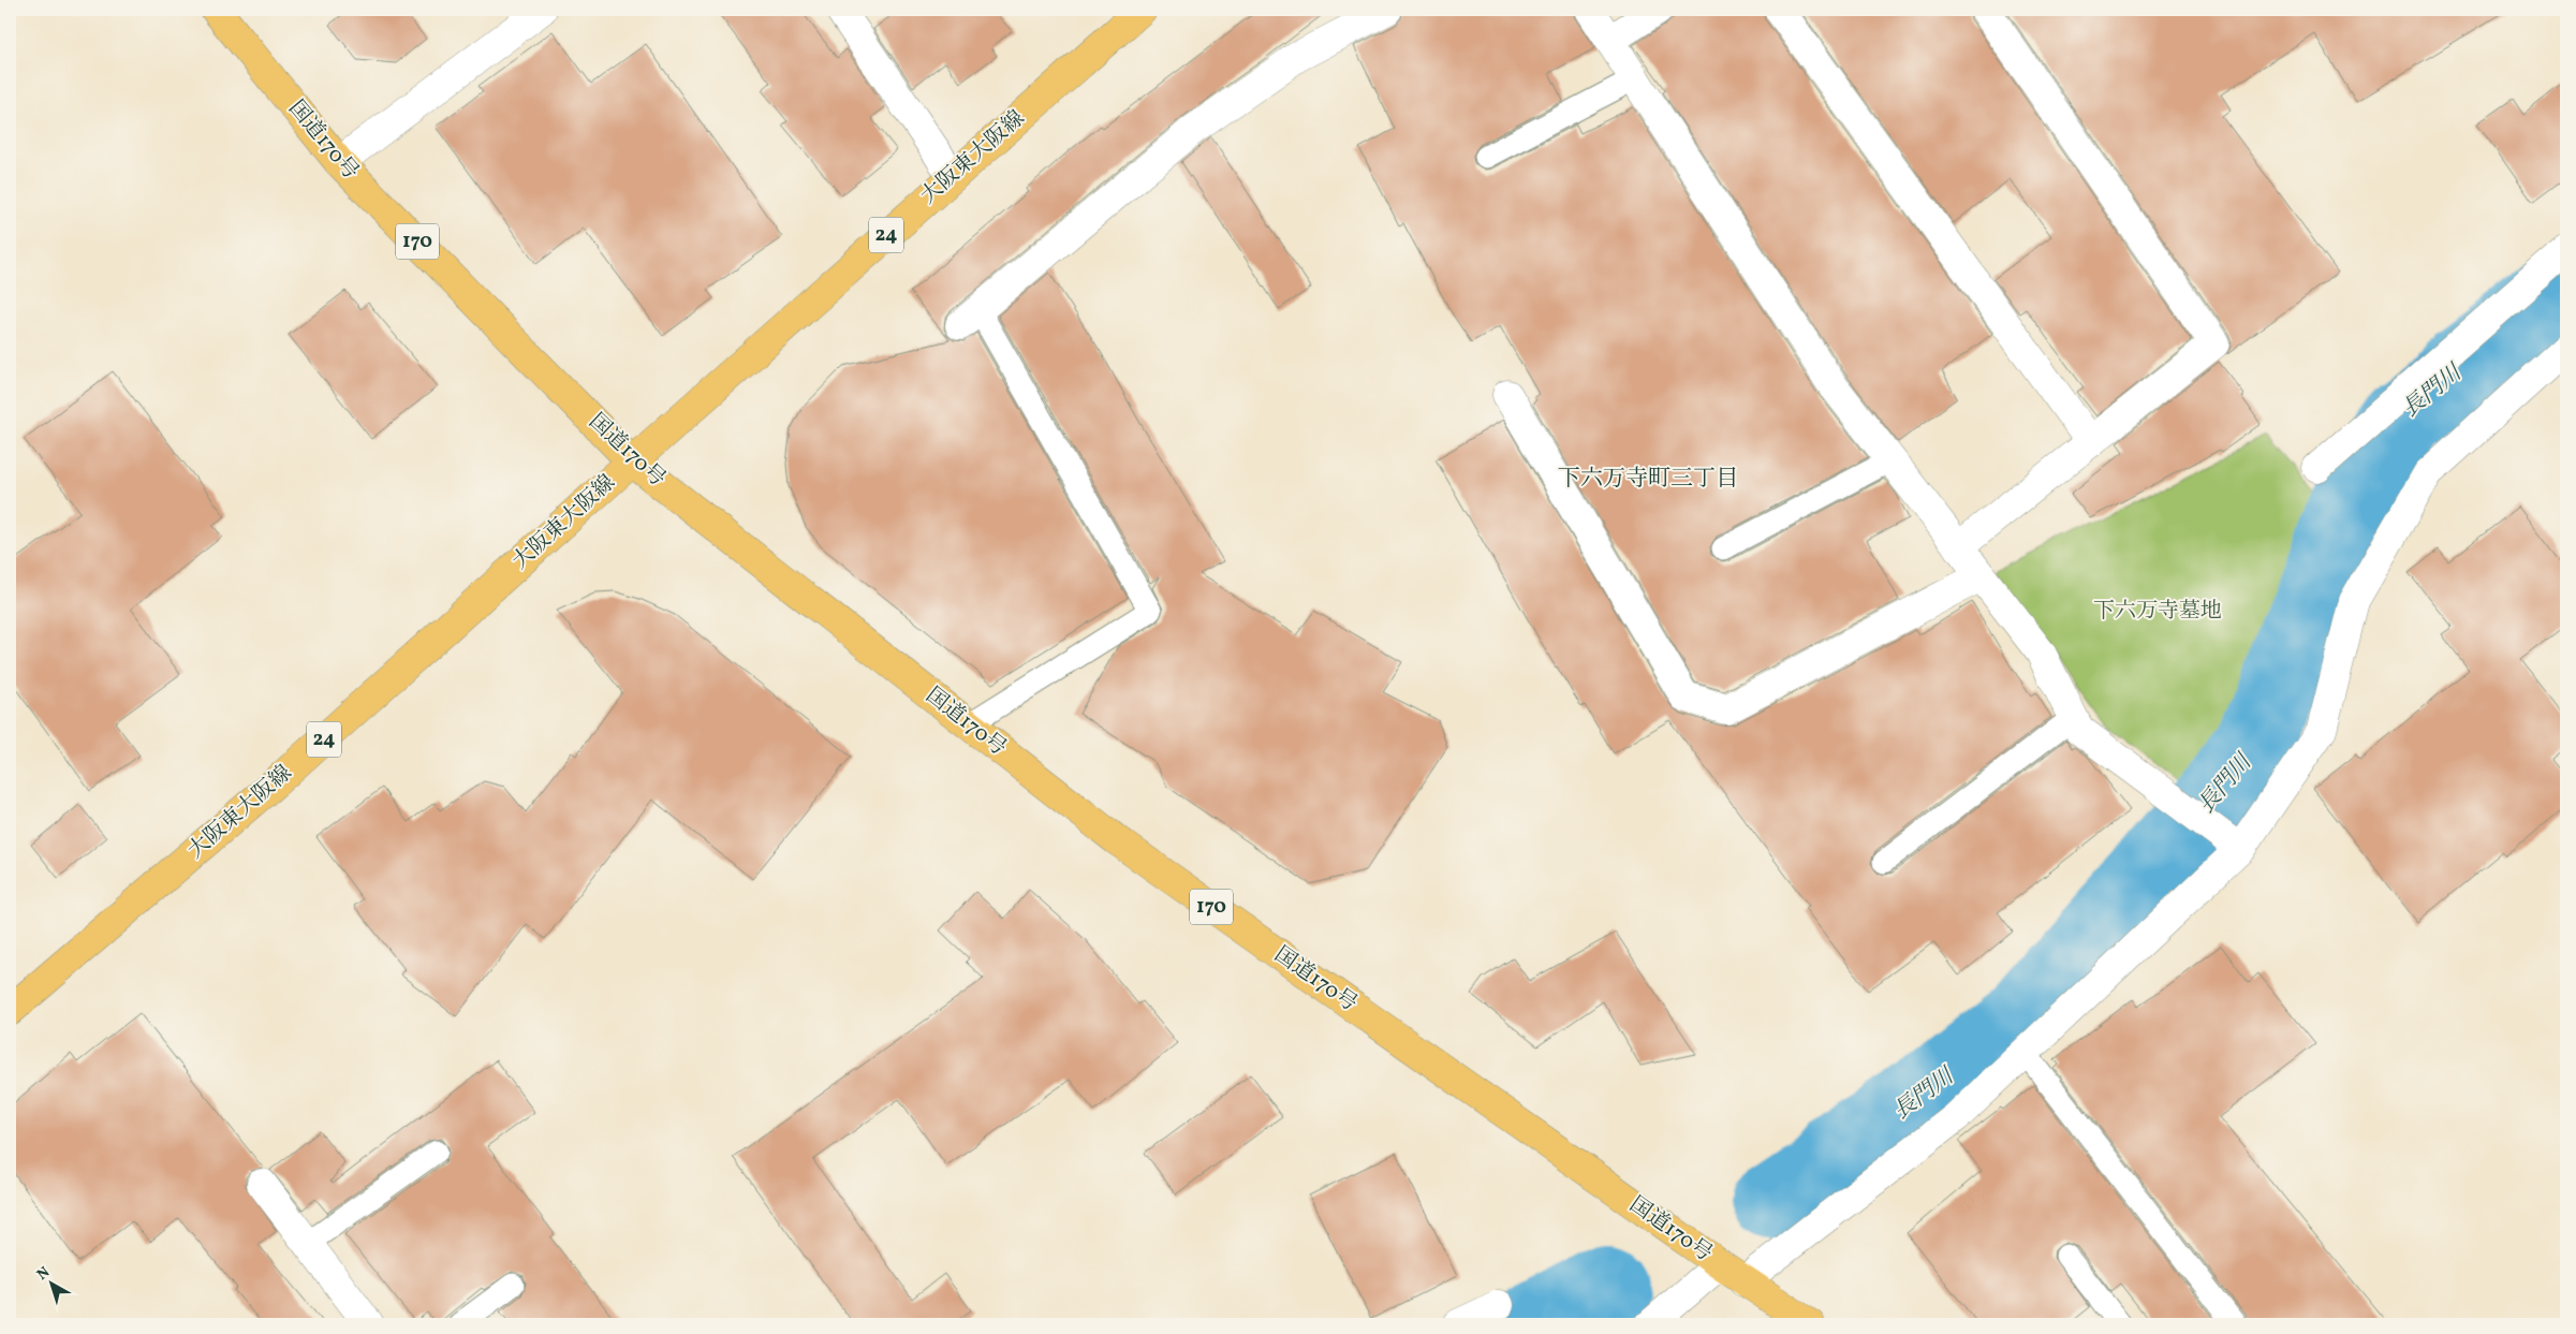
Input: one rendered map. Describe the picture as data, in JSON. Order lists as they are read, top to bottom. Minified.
{"streets":{"main road":["国道170号","大阪東大阪線","24","170"]},"crossings":[["国道170号","大阪東大阪線"]],"districts":["下六万寺町三丁目"],"water":["長門川"],"parks":["下六万寺墓地"],"north":"top left"}
